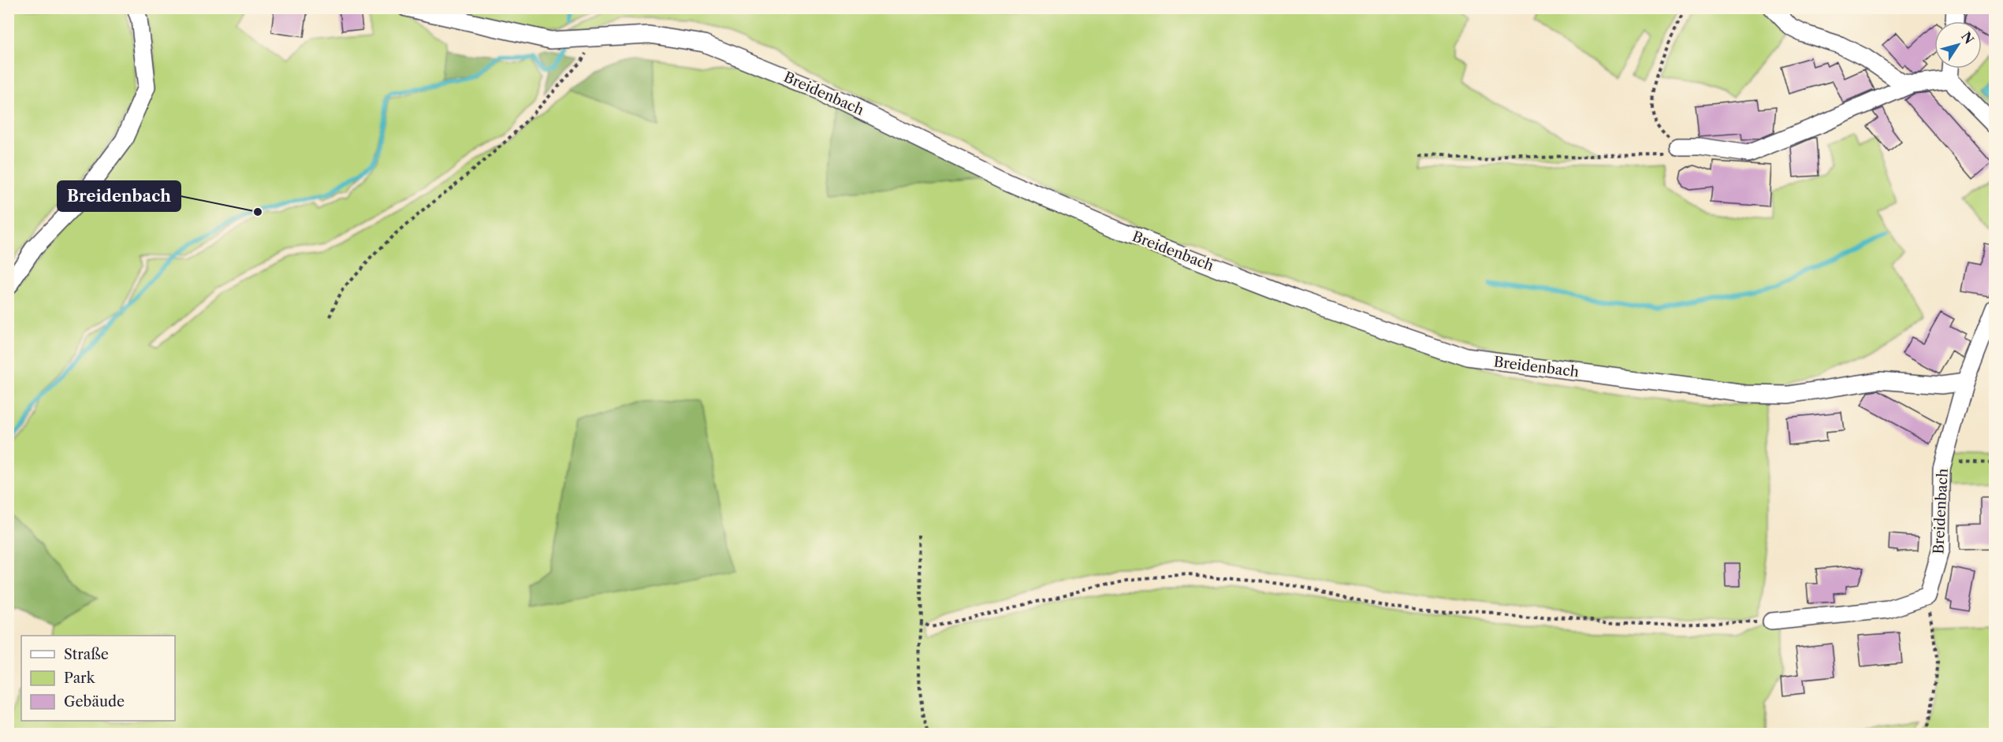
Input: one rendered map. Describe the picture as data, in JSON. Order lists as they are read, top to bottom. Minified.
{"streets":{"street":["Breidenbach"]},"places":["Breidenbach"],"legend":["Straße","Park","Gebäude"],"north":"top right"}
